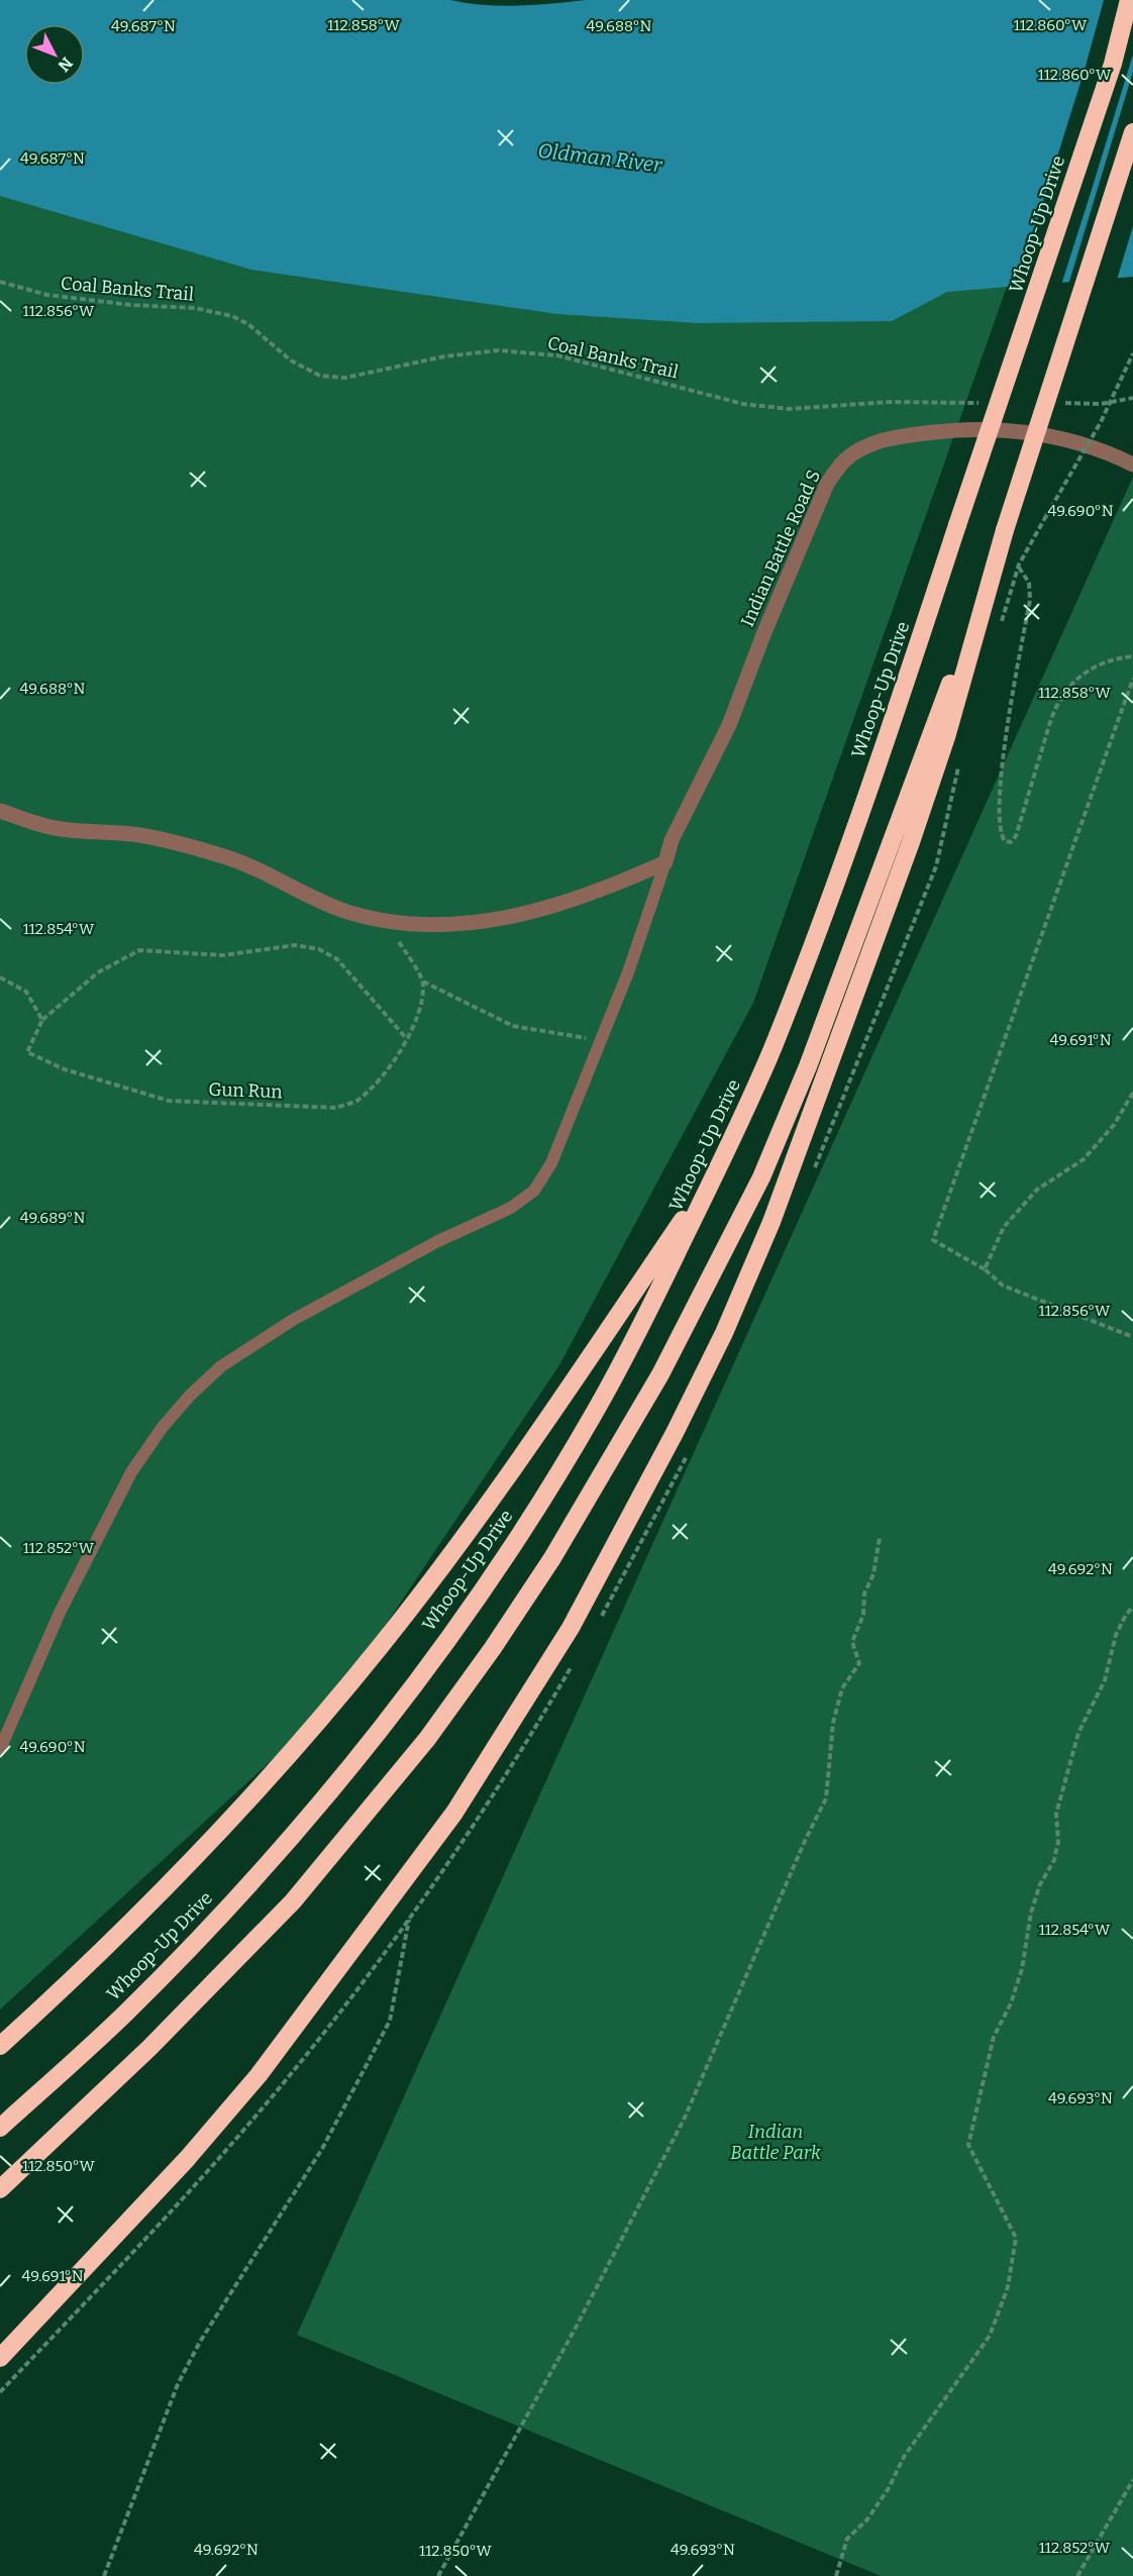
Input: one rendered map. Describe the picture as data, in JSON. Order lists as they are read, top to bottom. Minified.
{"streets":{"highway":["Whoop-Up Drive"],"street":["Indian Battle Road S"],"path":["Coal Banks Trail","Gun Run"]},"water":["Oldman River"],"parks":["Indian Battle Park"],"north":"bottom right","coordinates":["112.860°W","112.858°W","49.687°N","49.688°N","112.856°W","49.690°N","112.854°W","49.691°N","49.689°N","112.852°W","49.692°N","49.693°N","112.850°W"]}
